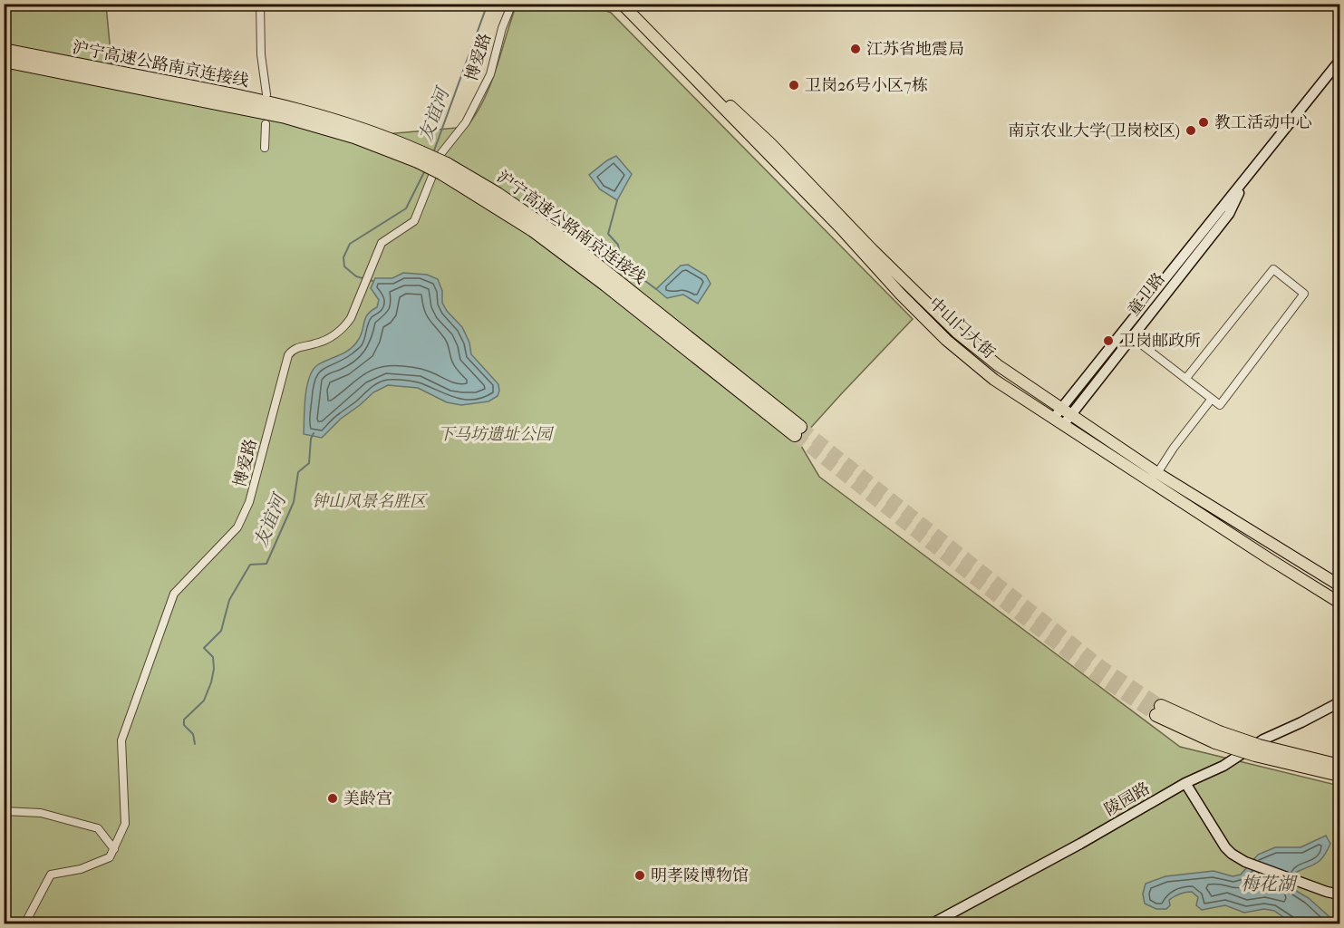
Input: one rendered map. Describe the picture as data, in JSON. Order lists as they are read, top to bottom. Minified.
{"streets":{"highway":["沪宁高速公路南京连接线"],"main road":["中山门大街"],"street":["博爱路","童卫路","陵园路"]},"crossings":[["童卫路","中山门大街"]],"water":["友谊河","梅花湖"],"parks":["下马坊遗址公园","钟山风景名胜区"],"places":["江苏省地震局","卫岗26号小区7栋","教工活动中心","南京农业大学(卫岗校区)","卫岗邮政所","美龄宫","明孝陵博物馆"]}
